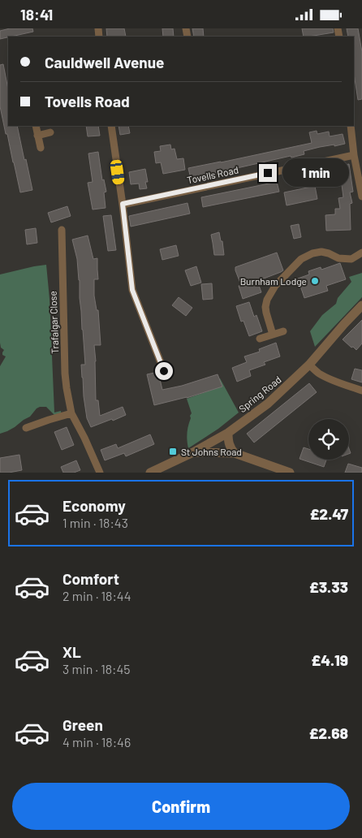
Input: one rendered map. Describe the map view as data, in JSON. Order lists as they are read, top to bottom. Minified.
{"streets":{"street":["Tovells Road","Trafalgar Close","Spring Road"]},"places":{"other":["Burnham Lodge"],"transit":["St Johns Road"]},"page":{"status":"18:41","banner":["Cauldwell Avenue","Tovells Road"],"bubble":"1 min","list":[{"name":"Economy","note":"1 min · 18:43","value":"£2.47"},{"name":"Comfort","note":"2 min · 18:44","value":"£3.33"},{"name":"XL","note":"3 min · 18:45","value":"£4.19"},{"name":"Green","note":"4 min · 18:46","value":"£2.68"}],"buttons":"Confirm"}}
